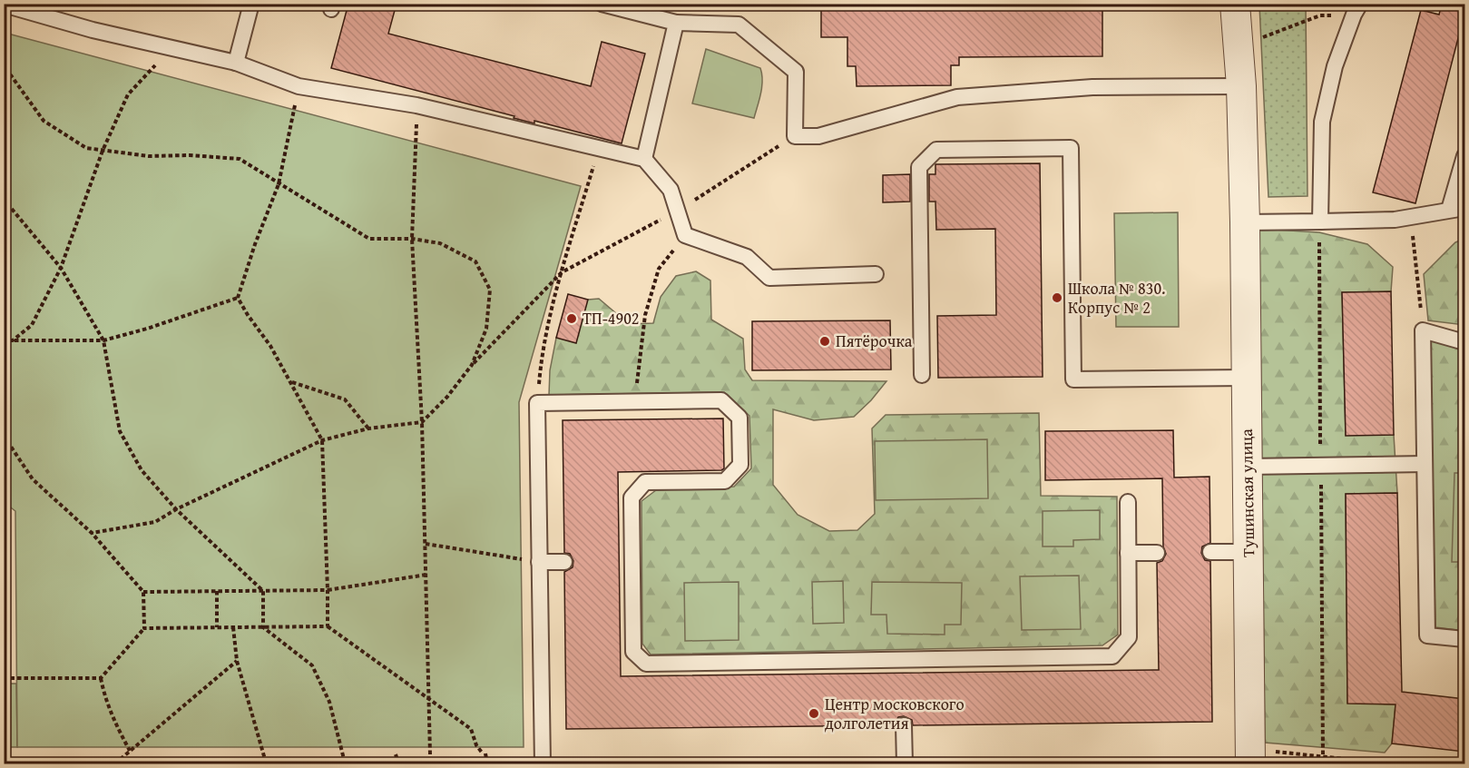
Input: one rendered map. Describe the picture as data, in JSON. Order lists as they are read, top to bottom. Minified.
{"streets":{"street":["Тушинская улица"]},"places":["Школа № 830. Корпус № 2","ТП-4902","Пятёрочка","Центр московского долголетия"]}
